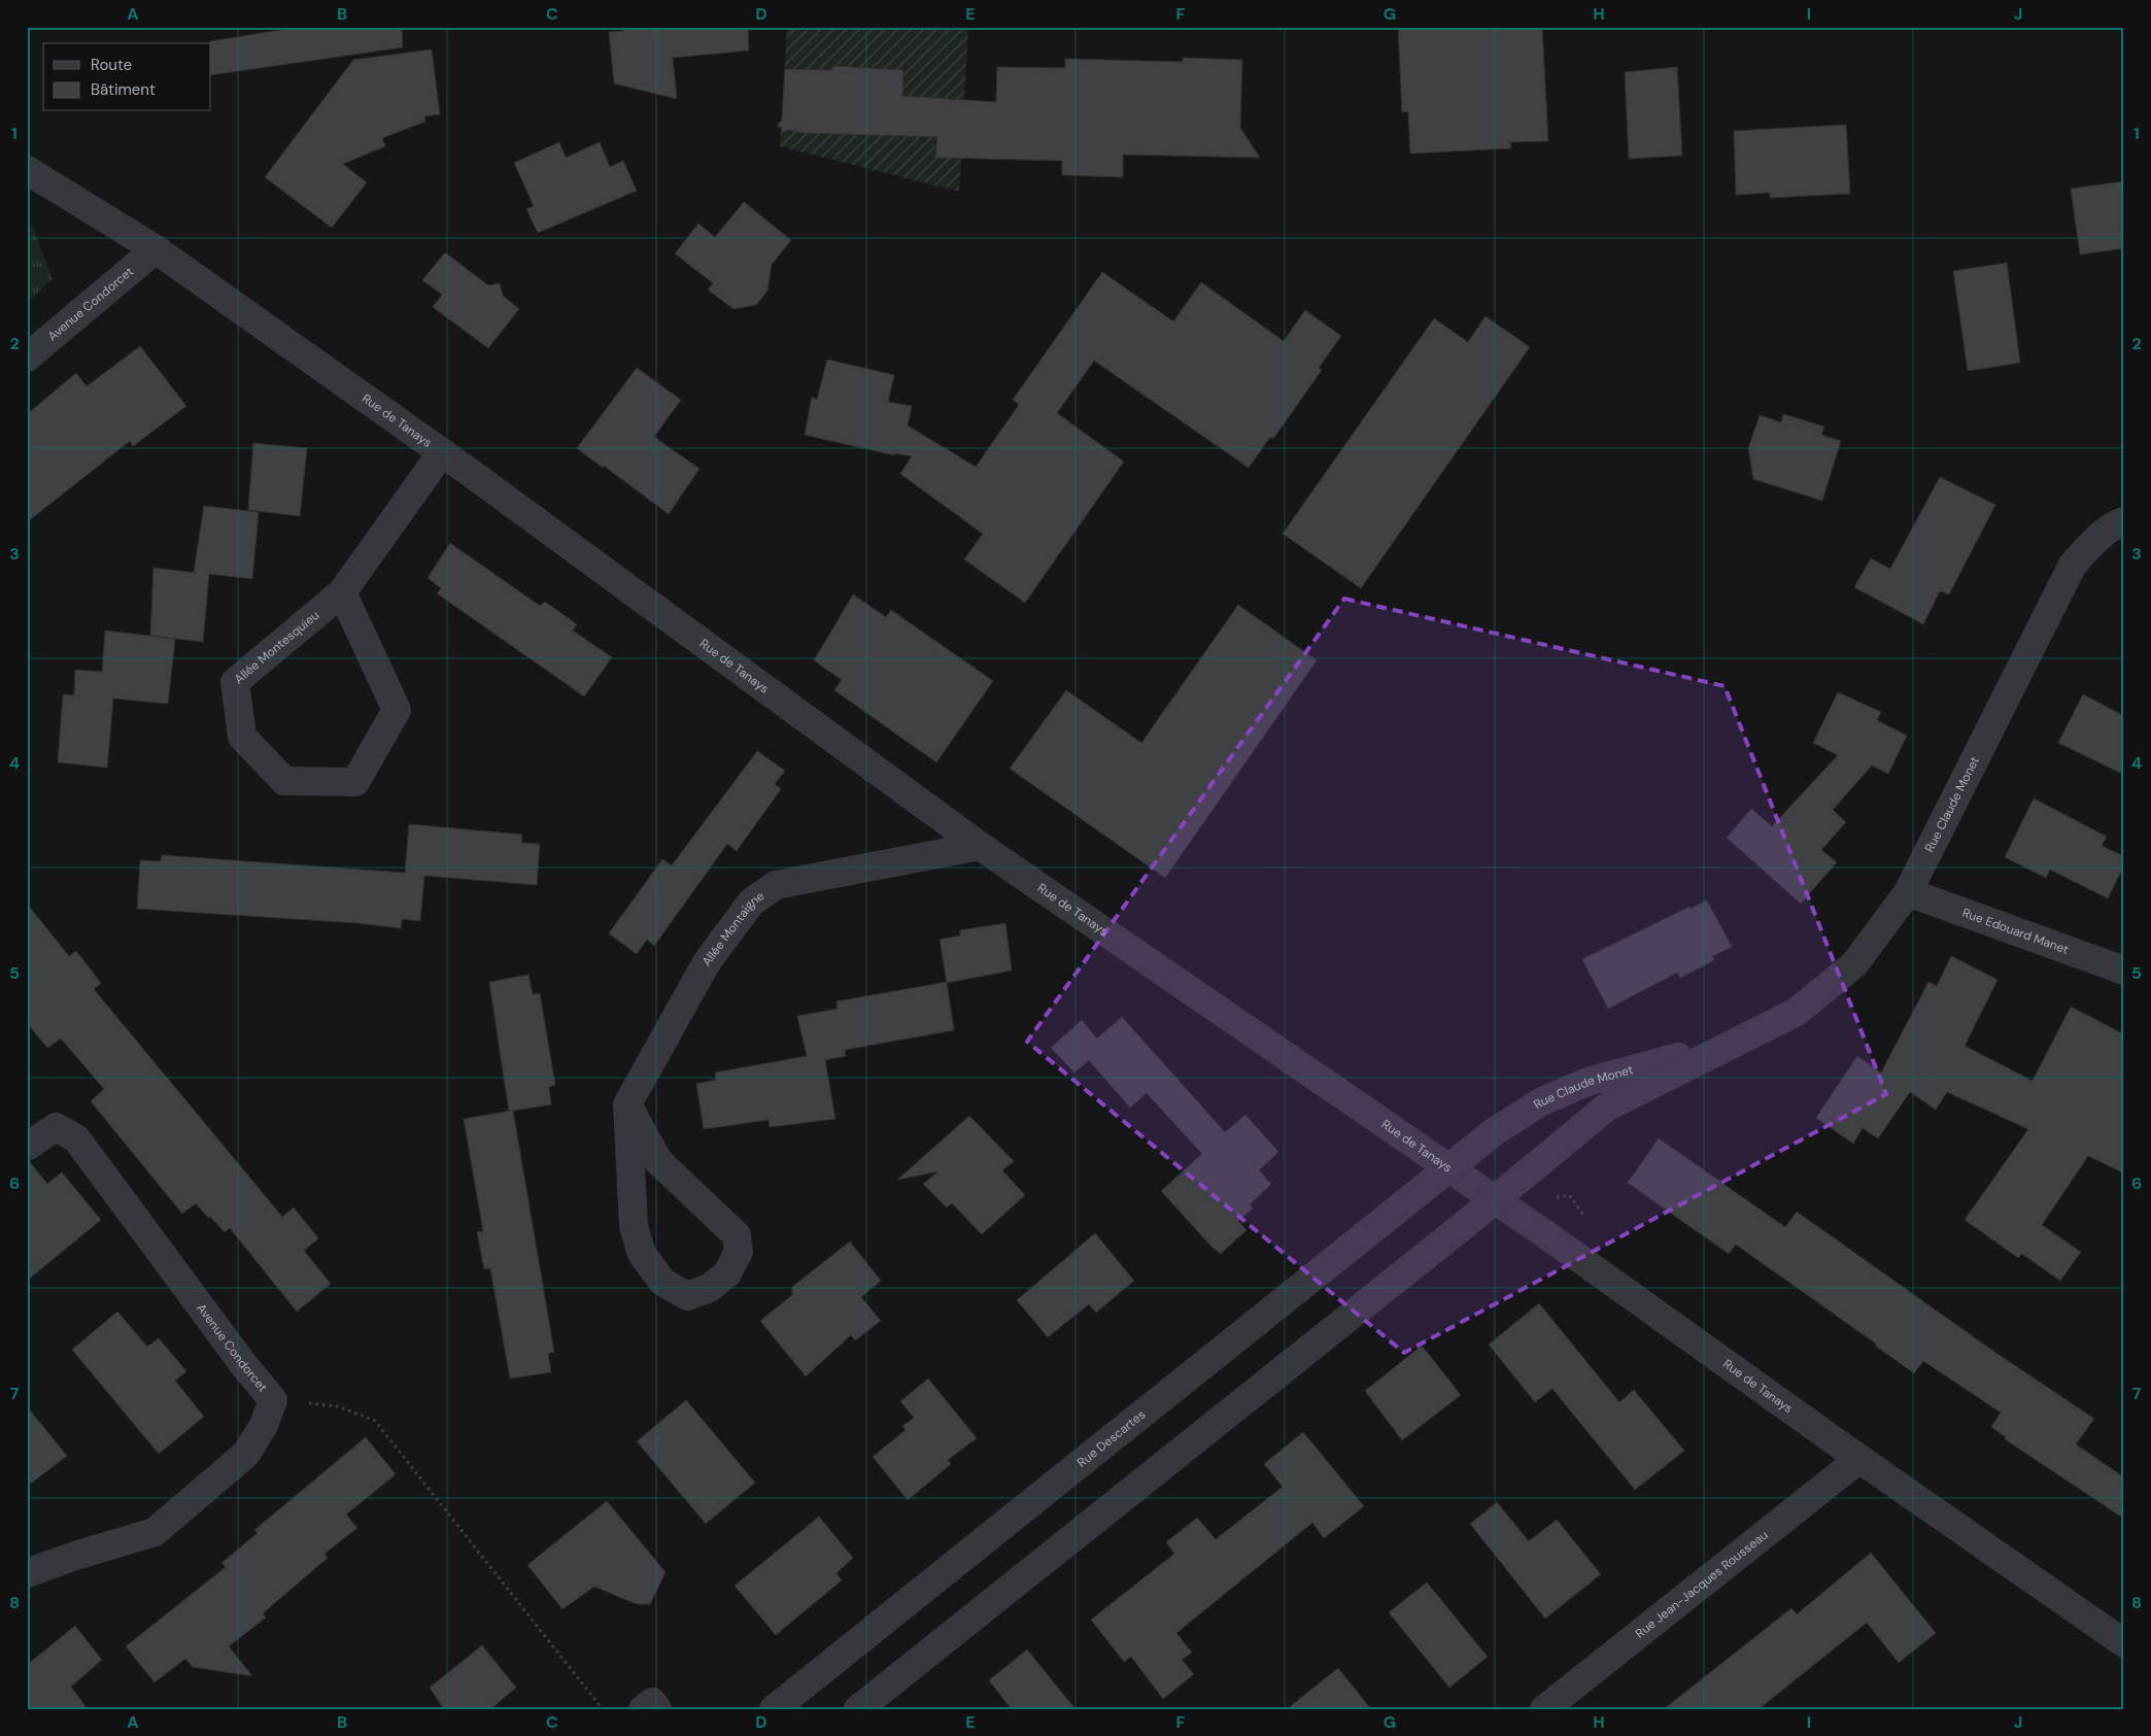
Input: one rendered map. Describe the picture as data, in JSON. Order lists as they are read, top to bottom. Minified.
{"streets":{"street":["Avenue Condorcet","Rue de Tanays","Allée Montesquieu","Rue Claude Monet","Allée Montaigne","Rue Edouard Manet","Rue Descartes","Rue Jean-Jacques Rousseau"]},"crossings":[["Avenue Condorcet","Rue de Tanays"],["Rue de Tanays","Allée Montesquieu"],["Rue de Tanays","Rue Claude Monet"],["Rue de Tanays","Allée Montaigne"],["Rue de Tanays","Rue Descartes"],["Rue de Tanays","Rue Jean-Jacques Rousseau"],["Rue Claude Monet","Rue Edouard Manet"],["Rue Claude Monet","Rue Descartes"]],"legend":["Route","Bâtiment"],"grid":{"columns":["A","B","C","D","E","F","G","H","I","J"],"rows":["1","2","3","4","5","6","7","8"]}}
